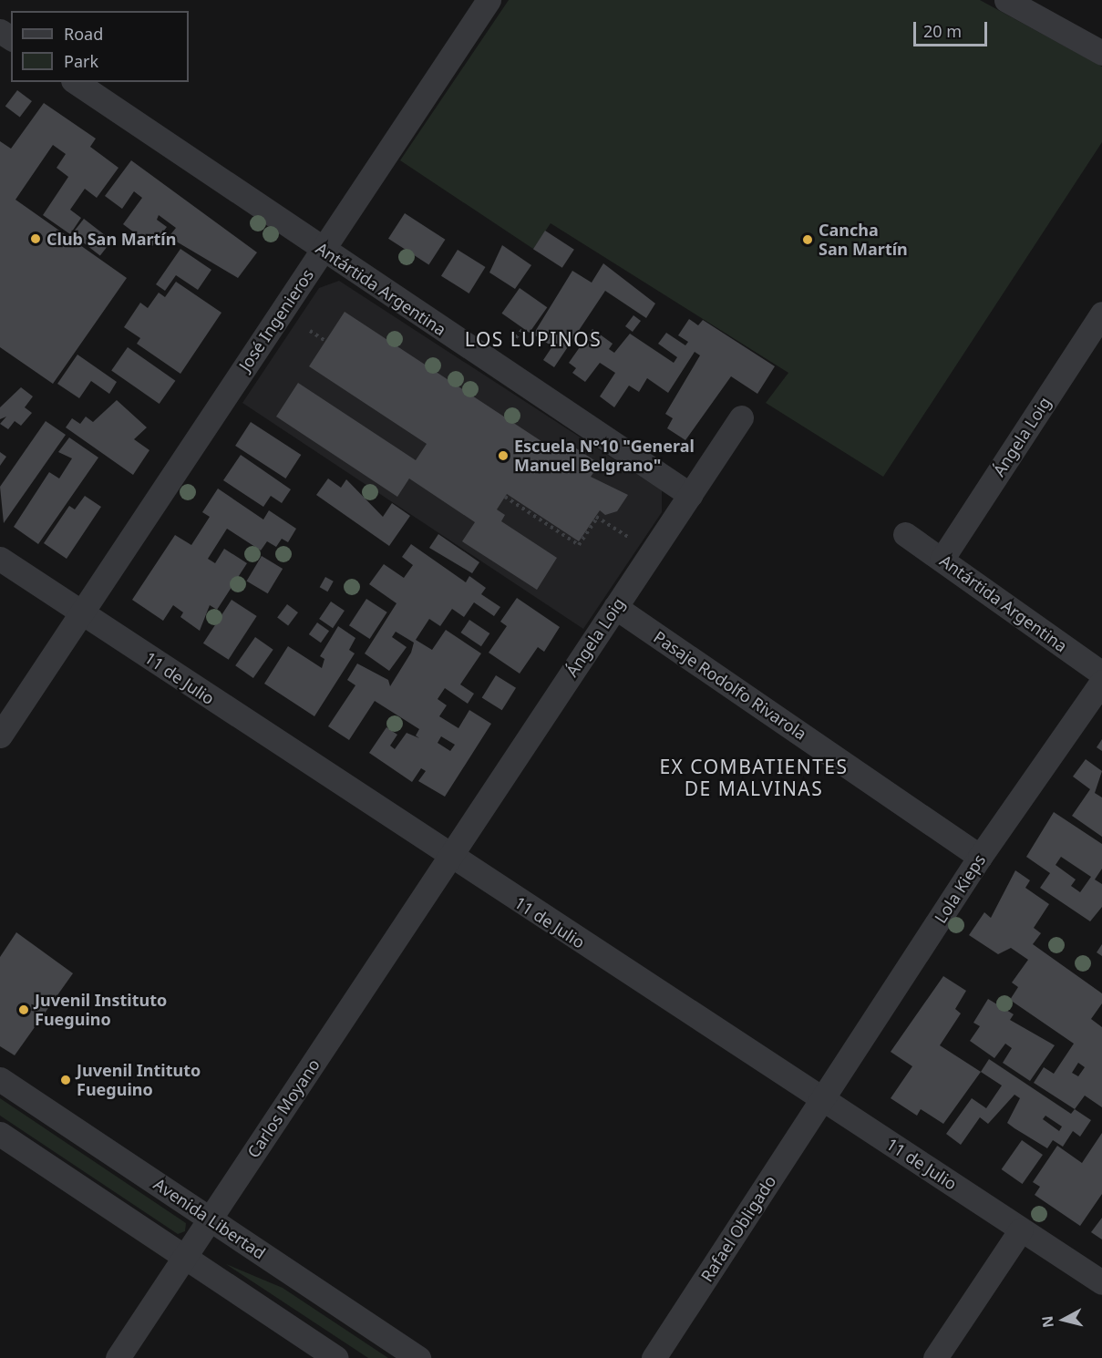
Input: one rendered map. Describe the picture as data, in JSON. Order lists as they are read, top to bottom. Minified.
{"streets":{"street":["Antártida Argentina","José Ingenieros","Ángela Loig","11 de Julio","Pasaje Rodolfo Rivarola","Lola Kieps","Carlos Moyano","Avenida Libertad","Rafael Obligado"]},"crossings":[["Antártida Argentina","José Ingenieros"],["Antártida Argentina","Ángela Loig"],["José Ingenieros","11 de Julio"],["Ángela Loig","11 de Julio"],["Ángela Loig","Pasaje Rodolfo Rivarola"],["Ángela Loig","Carlos Moyano"],["11 de Julio","Lola Kieps"],["11 de Julio","Carlos Moyano"],["11 de Julio","Rafael Obligado"],["Pasaje Rodolfo Rivarola","Lola Kieps"],["Lola Kieps","Rafael Obligado"],["Carlos Moyano","Avenida Libertad"]],"districts":["LOS LUPINOS","EX COMBATIENTES DE MALVINAS"],"places":["Club San Martín","Cancha San Martín","Escuela N°10 \"General Manuel Belgrano\"","Juvenil Instituto Fueguino","Juvenil Intituto Fueguino"],"legend":["Road","Park"],"scale_bar":"20 m","north":"left"}
